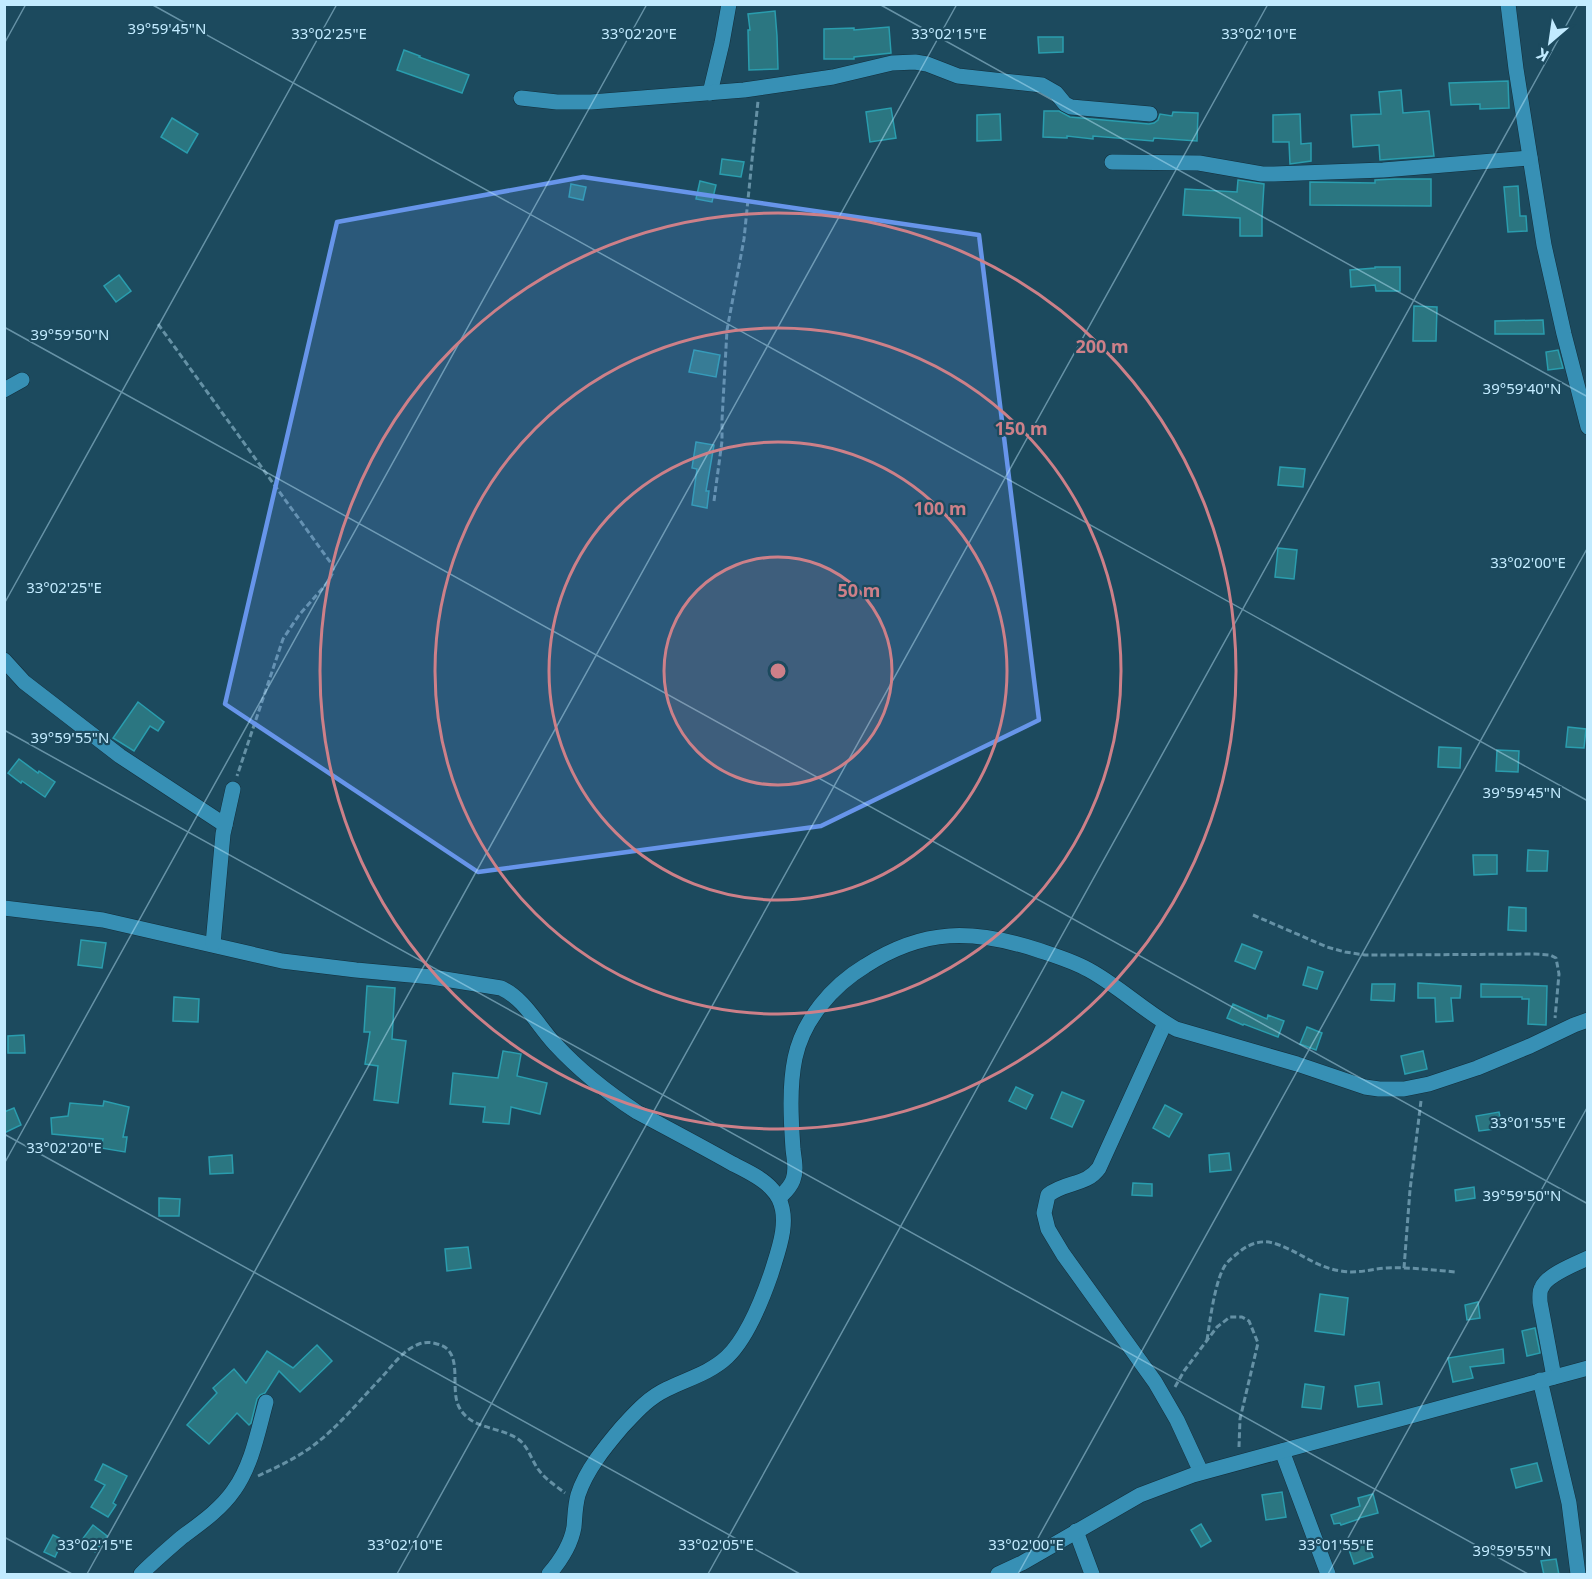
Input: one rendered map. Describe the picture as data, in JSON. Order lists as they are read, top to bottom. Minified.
{"north":"bottom left","coordinates":["39°59'45\"N","33°02'25\"E","33°02'20\"E","33°02'15\"E","33°02'10\"E","39°59'50\"N","39°59'40\"N","33°02'00\"E","39°59'55\"N","33°01'55\"E","33°02'05\"E"],"rings":["200 m","150 m","100 m","50 m"]}
